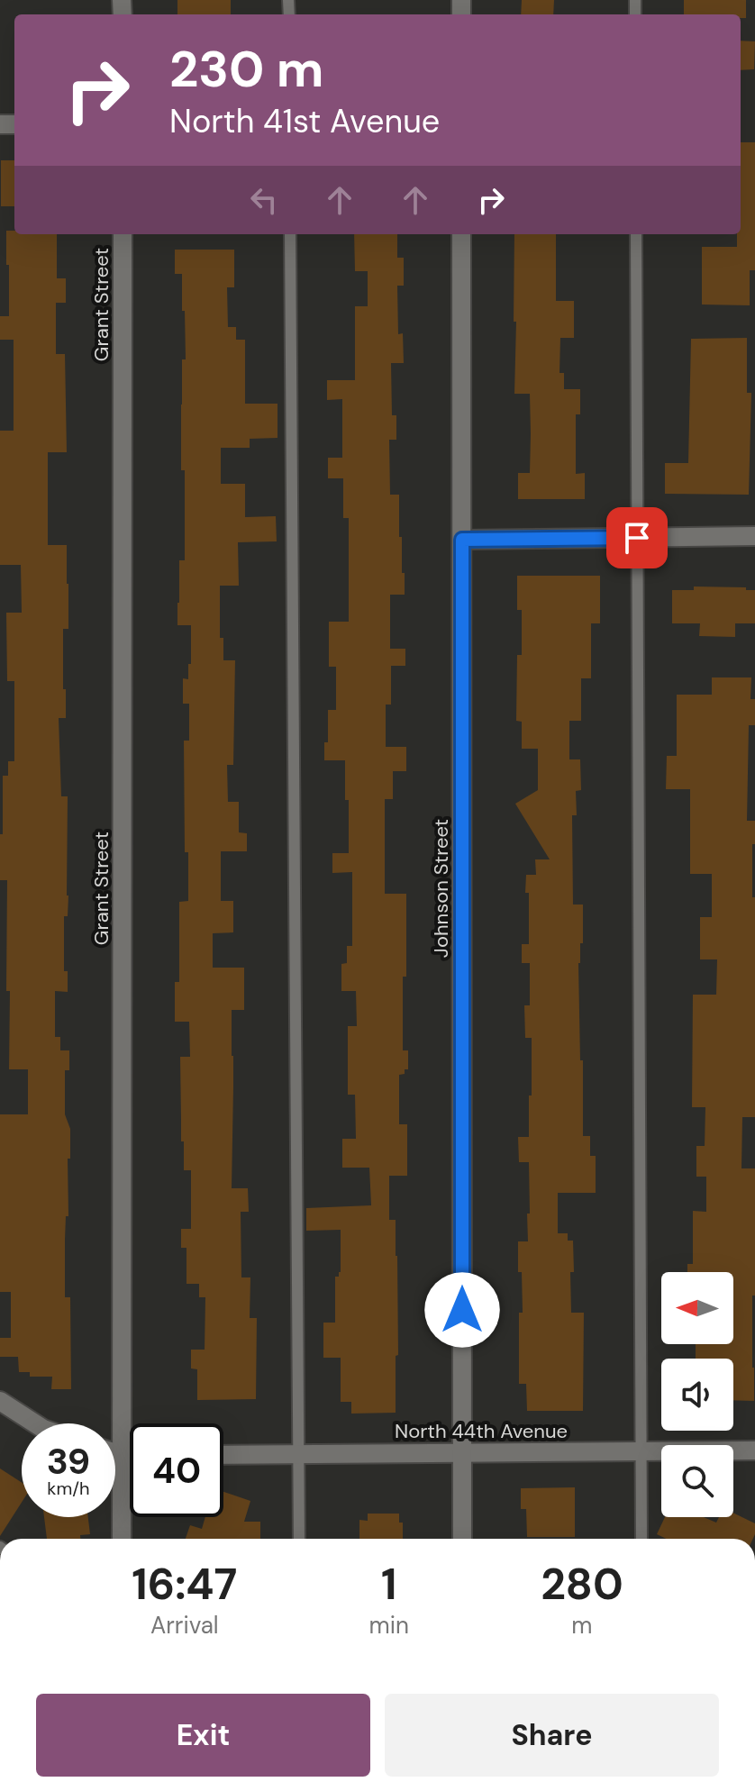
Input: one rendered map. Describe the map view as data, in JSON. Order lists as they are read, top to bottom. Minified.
{"streets":{"street":["Grant Street","Johnson Street","North 44th Avenue"]},"crossings":[["Johnson Street","North 44th Avenue"]],"north":"left","page":{"turn":["230 m","North 41st Avenue"],"speed":"39 km/h","limit":"40","eta":["16:47","Arrival","1","min","280","m"],"buttons":["Exit","Share"]}}
